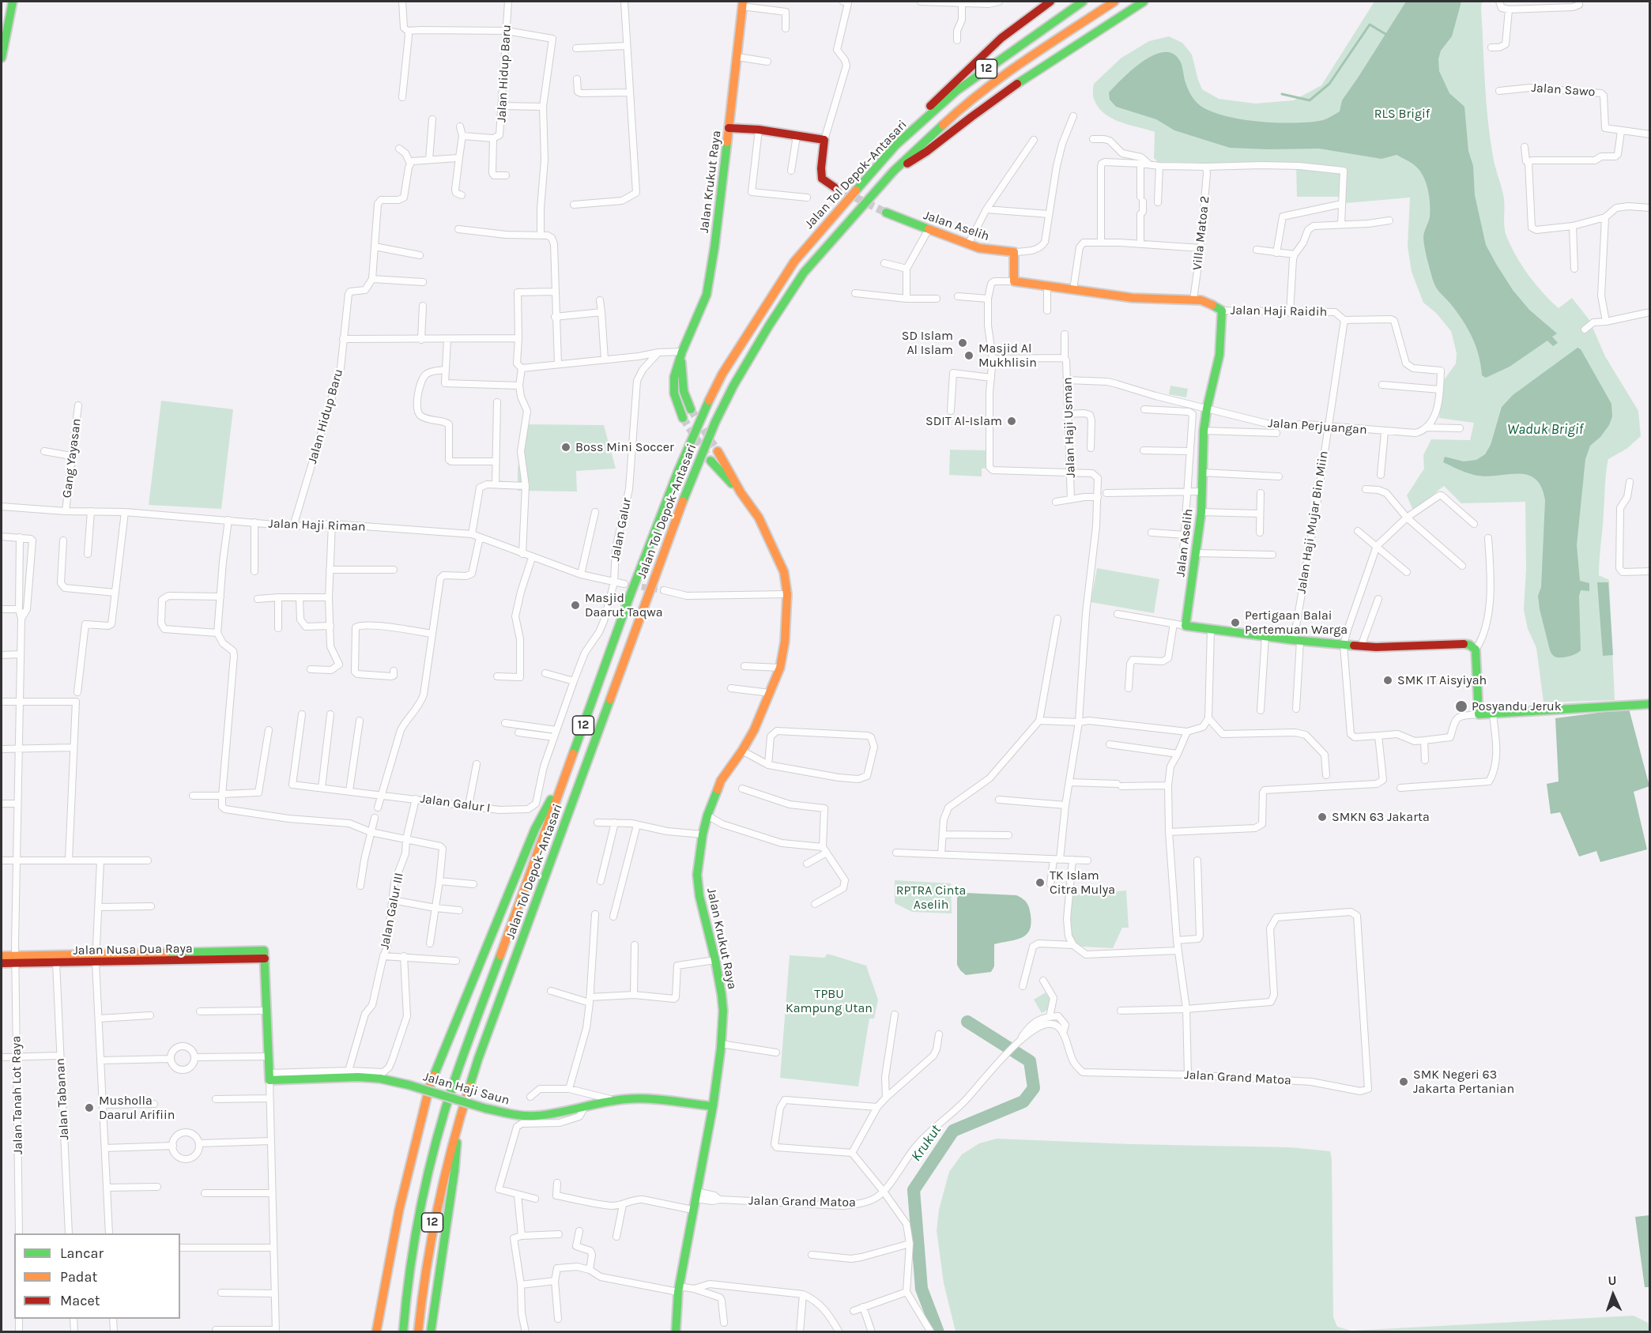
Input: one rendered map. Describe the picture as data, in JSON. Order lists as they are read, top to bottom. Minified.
{"streets":{"main road":["12","Jalan Tol Depok–Antasari","Jalan Krukut Raya","Jalan Aselih","Jalan Nusa Dua Raya","Jalan Haji Saun"],"street":["Jalan Hidup Baru","Jalan Sawo","Villa Matoa 2","Jalan Haji Raidih","Jalan Perjuangan","Jalan Haji Usman","Gang Yayasan","Jalan Haji Mujar Bin Miin","Jalan Haji Riman","Jalan Galur","Jalan Galur I","Jalan Galur III","Jalan Grand Matoa","Jalan Tanah Lot Raya","Jalan Tabanan"]},"crossings":[["Jalan Hidup Baru","Jalan Haji Riman"],["Jalan Krukut Raya","Jalan Grand Matoa"],["Jalan Krukut Raya","Jalan Haji Saun"],["Jalan Aselih","Jalan Haji Raidih"],["Jalan Aselih","Jalan Perjuangan"],["Jalan Haji Raidih","Jalan Haji Mujar Bin Miin"],["Jalan Perjuangan","Jalan Haji Usman"],["Jalan Perjuangan","Jalan Haji Mujar Bin Miin"],["Gang Yayasan","Jalan Haji Riman"],["Jalan Haji Riman","Jalan Galur"],["Jalan Galur","Jalan Galur I"],["Jalan Galur I","Jalan Galur III"],["Jalan Nusa Dua Raya","Jalan Tanah Lot Raya"],["Jalan Nusa Dua Raya","Jalan Tabanan"]],"water":["Waduk Brigif","Krukut"],"parks":["RLS Brigif","RPTRA Cinta Aselih","TPBU Kampung Utan"],"places":["SD Islam Al Islam","Masjid Al Mukhlisin","SDIT Al-Islam","Boss Mini Soccer","Masjid Daarut Taqwa","Pertigaan Balai Pertemuan Warga","SMK IT Aisyiyah","Posyandu Jeruk","SMKN 63 Jakarta","TK Islam Citra Mulya","SMK Negeri 63 Jakarta Pertanian","Musholla Daarul Arifiin"],"legend":["Lancar","Padat","Macet"],"north":"top"}
